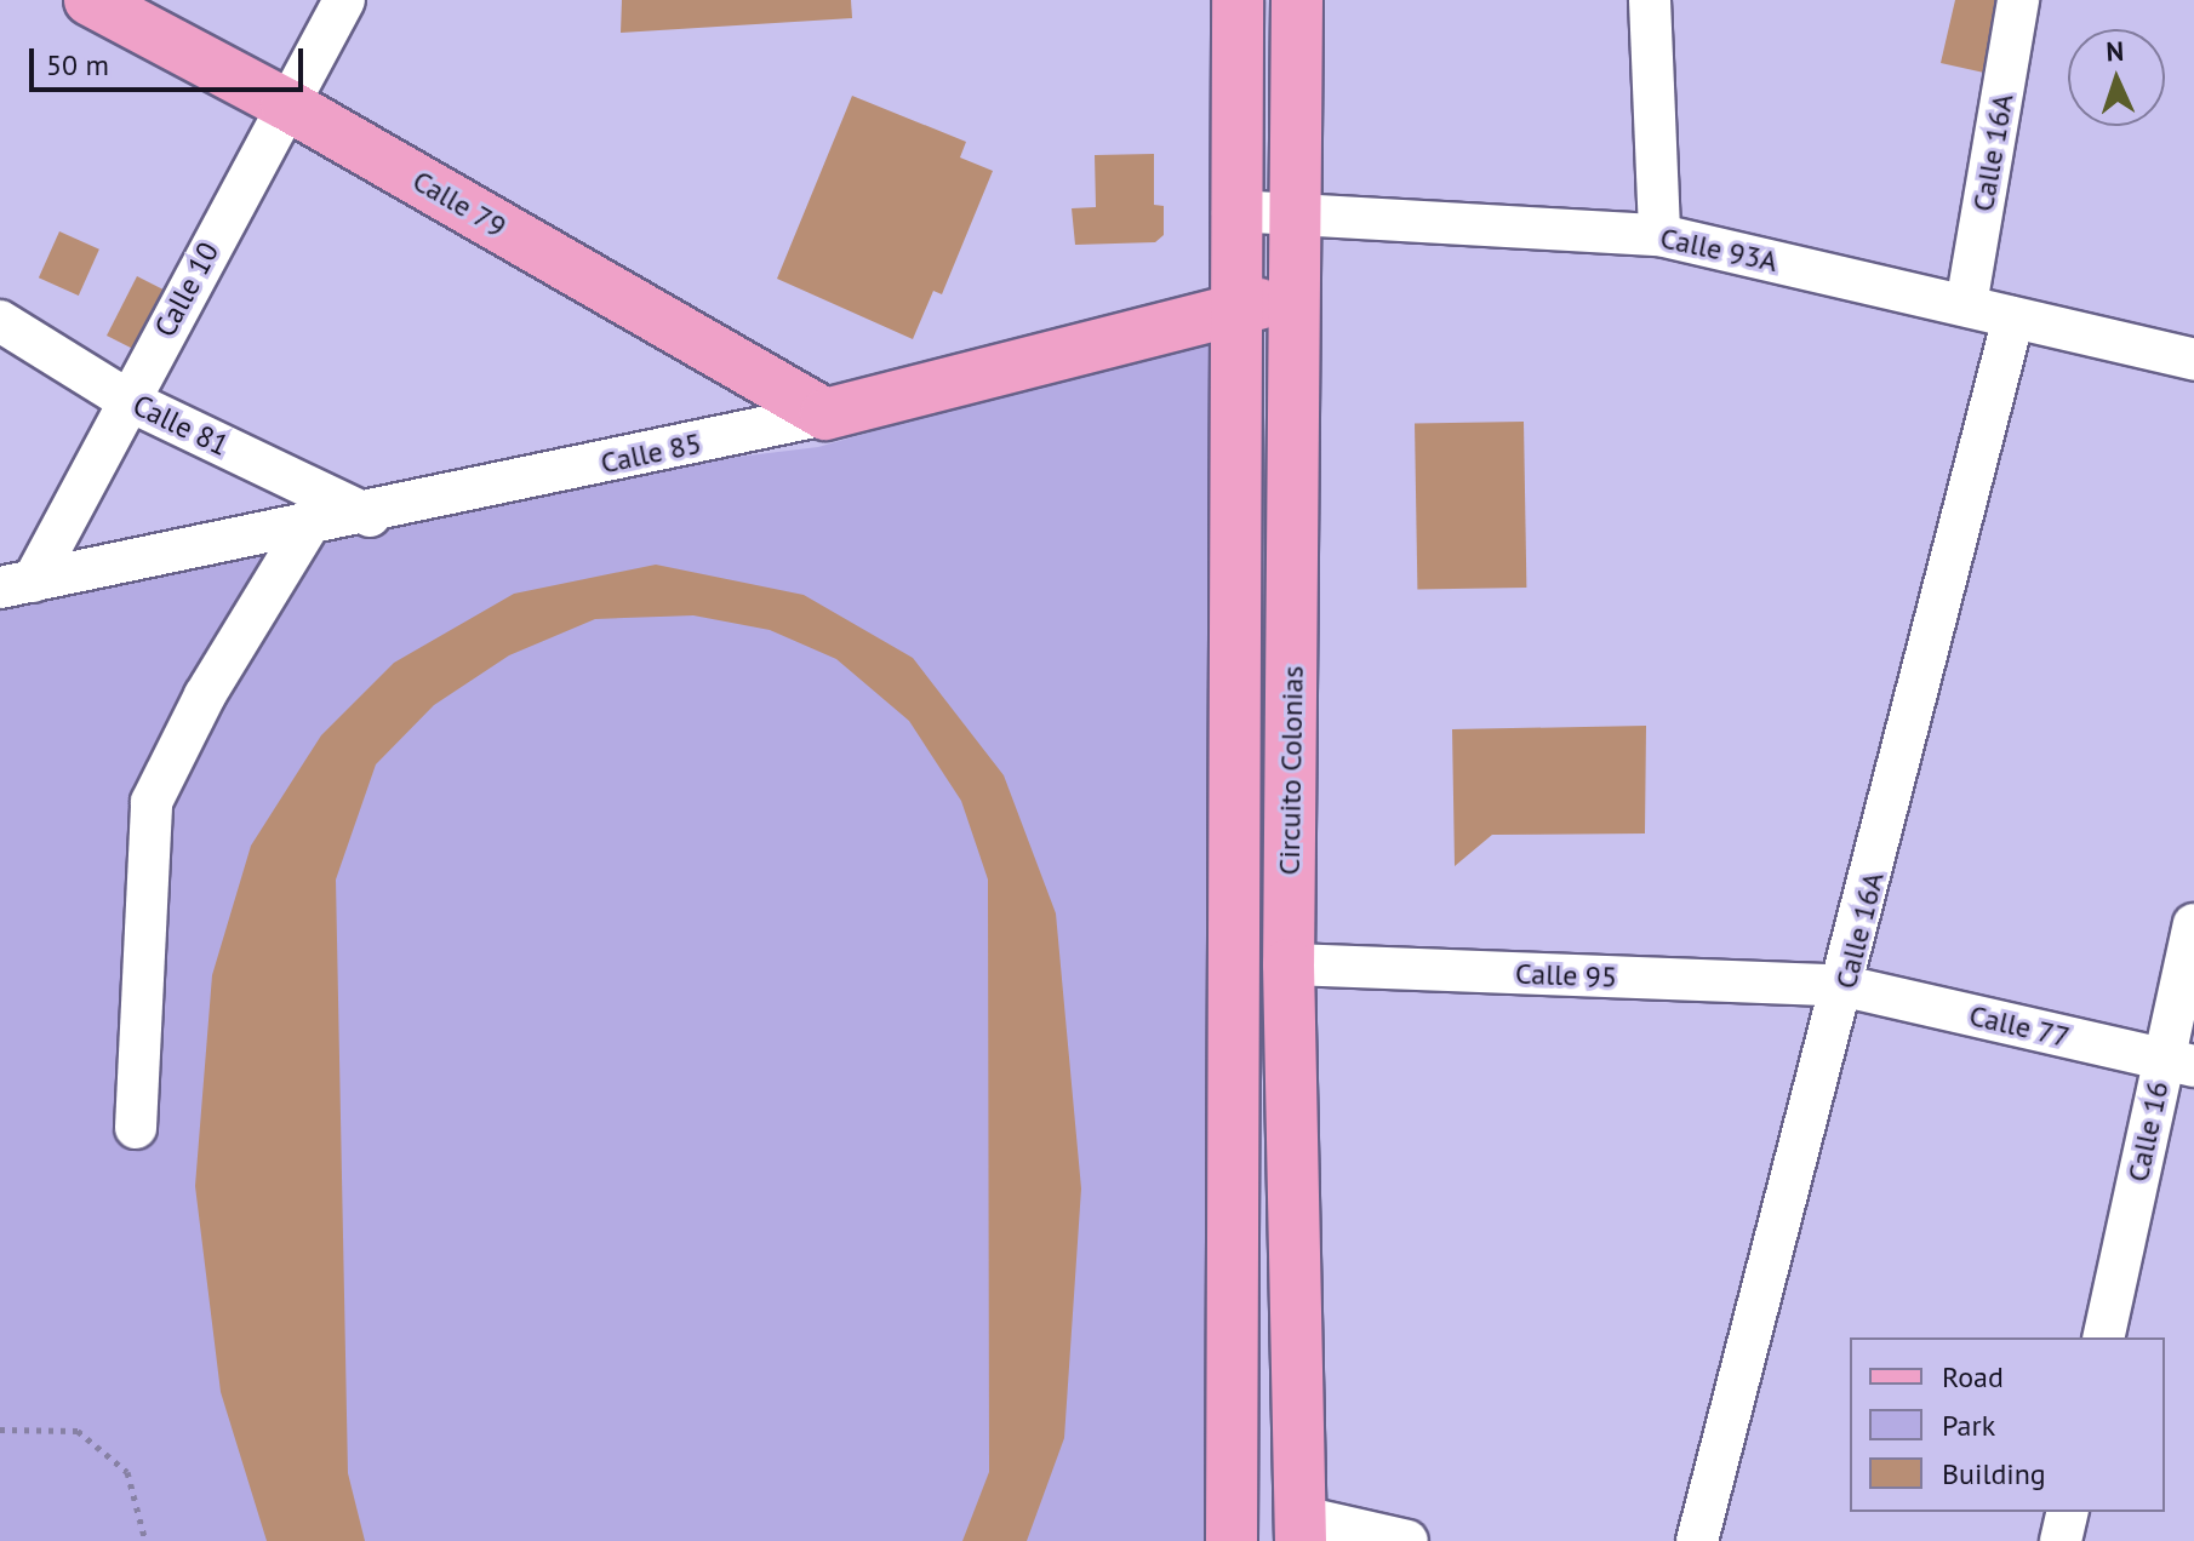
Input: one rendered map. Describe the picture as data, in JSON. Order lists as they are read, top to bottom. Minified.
{"streets":{"main road":["Calle 79","Calle 85","Circuito Colonias"],"street":["Calle 16A","Calle 93A","Calle 10","Calle 81","Calle 95","Calle 77","Calle 16"]},"crossings":[["Calle 16A","Calle 93A"],["Calle 16A","Calle 95"],["Calle 16A","Calle 77"],["Calle 79","Calle 10"],["Calle 79","Calle 85"],["Calle 93A","Circuito Colonias"],["Calle 10","Calle 81"],["Calle 10","Calle 85"],["Calle 81","Calle 85"],["Calle 85","Circuito Colonias"],["Circuito Colonias","Calle 95"],["Calle 95","Calle 77"],["Calle 77","Calle 16"]],"legend":["Road","Park","Building"],"scale_bar":"50 m","north":"top"}
